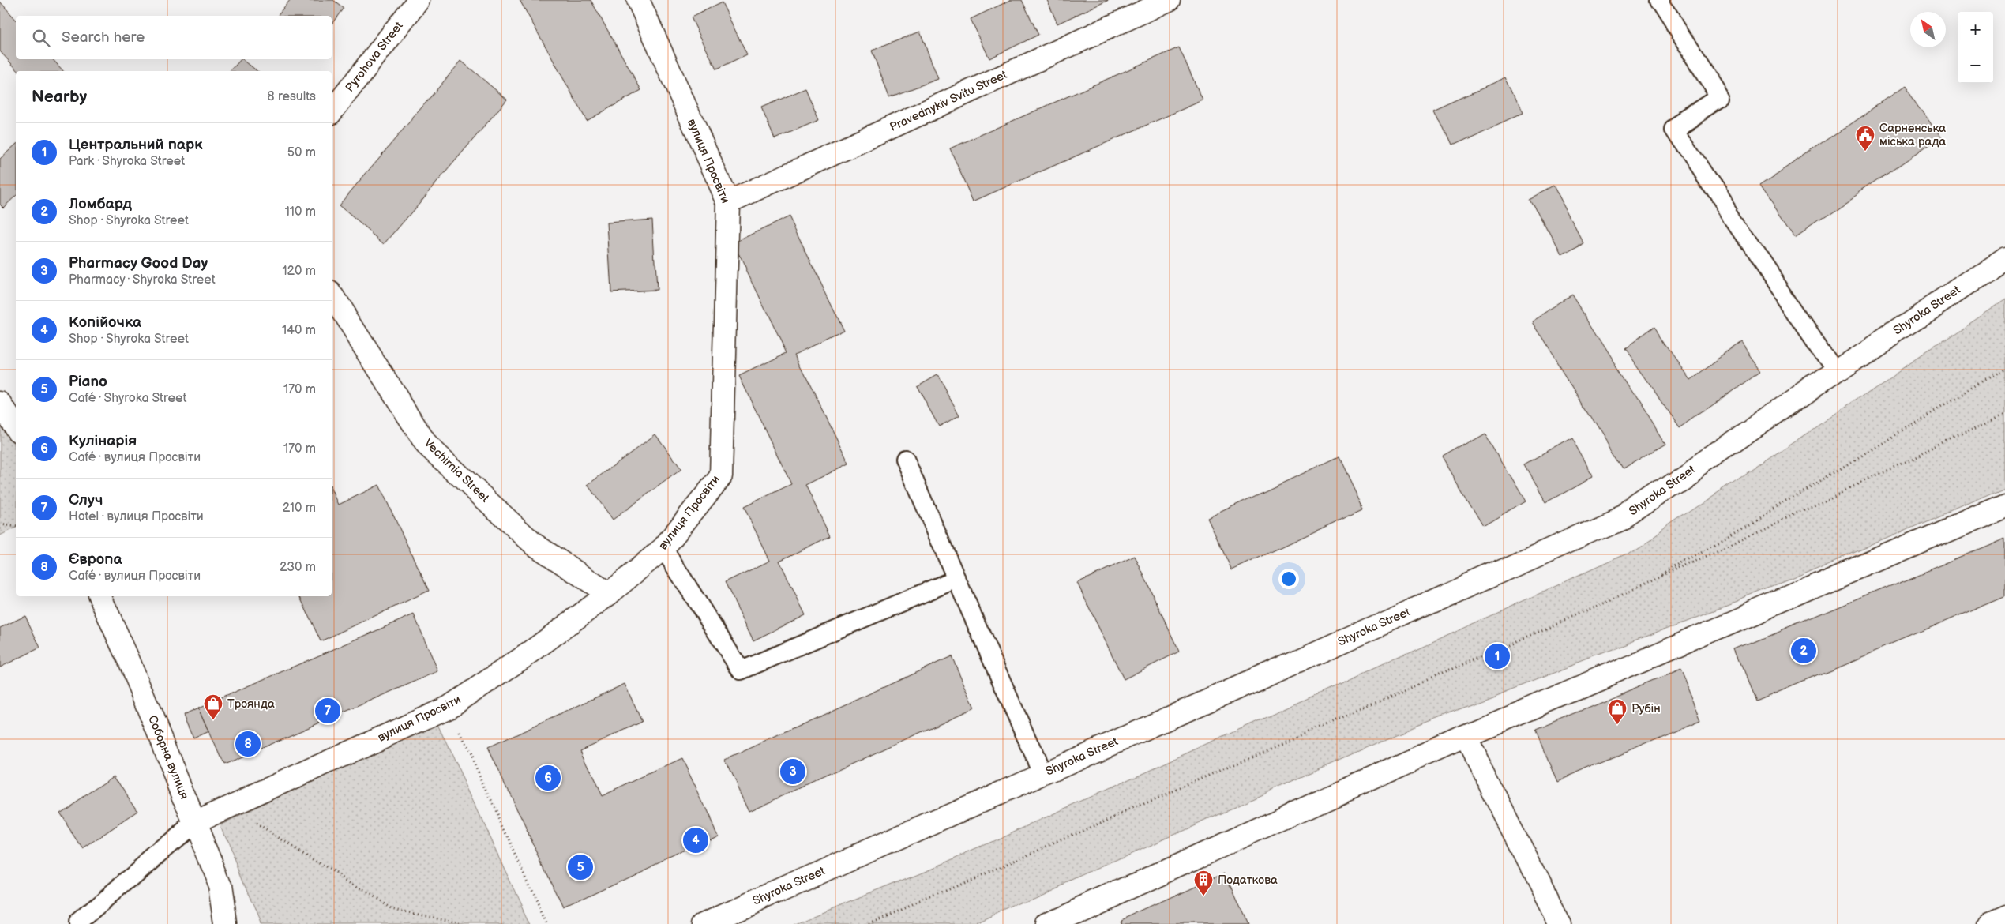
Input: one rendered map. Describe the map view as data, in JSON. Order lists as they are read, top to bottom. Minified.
{"streets":{"street":["Pyrohova Street","Pravednykiv Svitu Street","вулиця Просвіти","Shyroka Street","Vechirnia Street","Соборна вулиця"]},"crossings":[["Pravednykiv Svitu Street","вулиця Просвіти"],["вулиця Просвіти","Vechirnia Street"],["вулиця Просвіти","Соборна вулиця"]],"places":{"public building":["Сарненська міська рада"],"shop":["Троянда","Рубін"],"building":["Податкова"]},"north":"top left","page":{"map_buttons":["+","−"],"search":"Search here","heading":["Nearby","8 results"],"list":[{"mark":"1","name":"Центральний парк","note":"Park · Shyroka Street","value":"50 m"},{"mark":"2","name":"Ломбард","note":"Shop · Shyroka Street","value":"110 m"},{"mark":"3","name":"Pharmacy Good Day","note":"Pharmacy · Shyroka Street","value":"120 m"},{"mark":"4","name":"Копійочка","note":"Shop · Shyroka Street","value":"140 m"},{"mark":"5","name":"Piano","note":"Café · Shyroka Street","value":"170 m"},{"mark":"6","name":"Кулінарія","note":"Café · вулиця Просвіти","value":"170 m"},{"mark":"7","name":"Случ","note":"Hotel · вулиця Просвіти","value":"210 m"},{"mark":"8","name":"Європа","note":"Café · вулиця Просвіти","value":"230 m"}],"pins":["2","1","7","8","3","6","4","5"]}}
